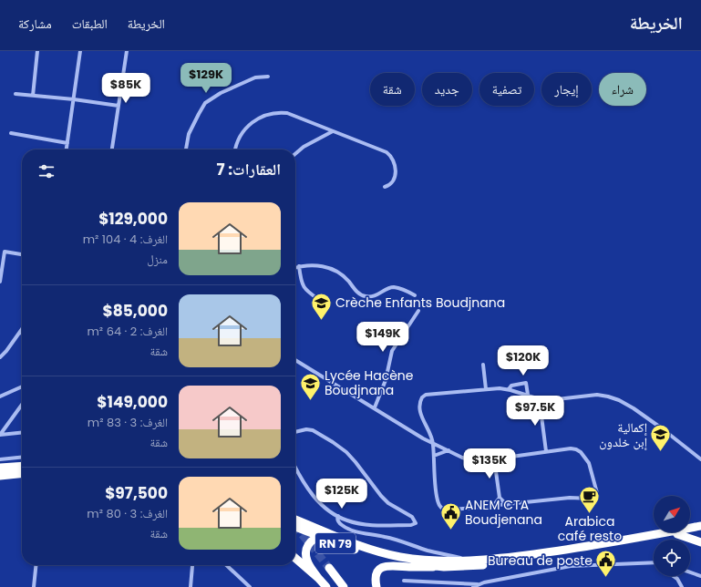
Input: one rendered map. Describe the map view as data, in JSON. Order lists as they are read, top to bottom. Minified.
{"streets":{"highway":["RN 79"]},"places":{"school or university":["Crèche Enfants Boudjnana","Lycée Hacène Boudjnana","إكمالية إبن خلدون"],"cafe":["Arabica café resto"],"public building":["ANEM CTA Boudjenana","Bureau de poste"]},"north":"top right","page":{"header":"الخريطة","nav":["الخريطة","الطبقات","مشاركة"],"price":["$129K","$85K","$149K","$120K","$97.5K","$135K","$125K"],"chip":["شراء","إيجار","تصفية","جديد","شقة"],"heading":"العقارات: 7","list":[{"name":"$129,000","note":"الغرف: 4 · 104 m² · منزل"},{"name":"$85,000","note":"الغرف: 2 · 64 m² · شقة"},{"name":"$149,000","note":"الغرف: 3 · 83 m² · شقة"},{"name":"$97,500","note":"الغرف: 3 · 80 m² · شقة"}]}}
